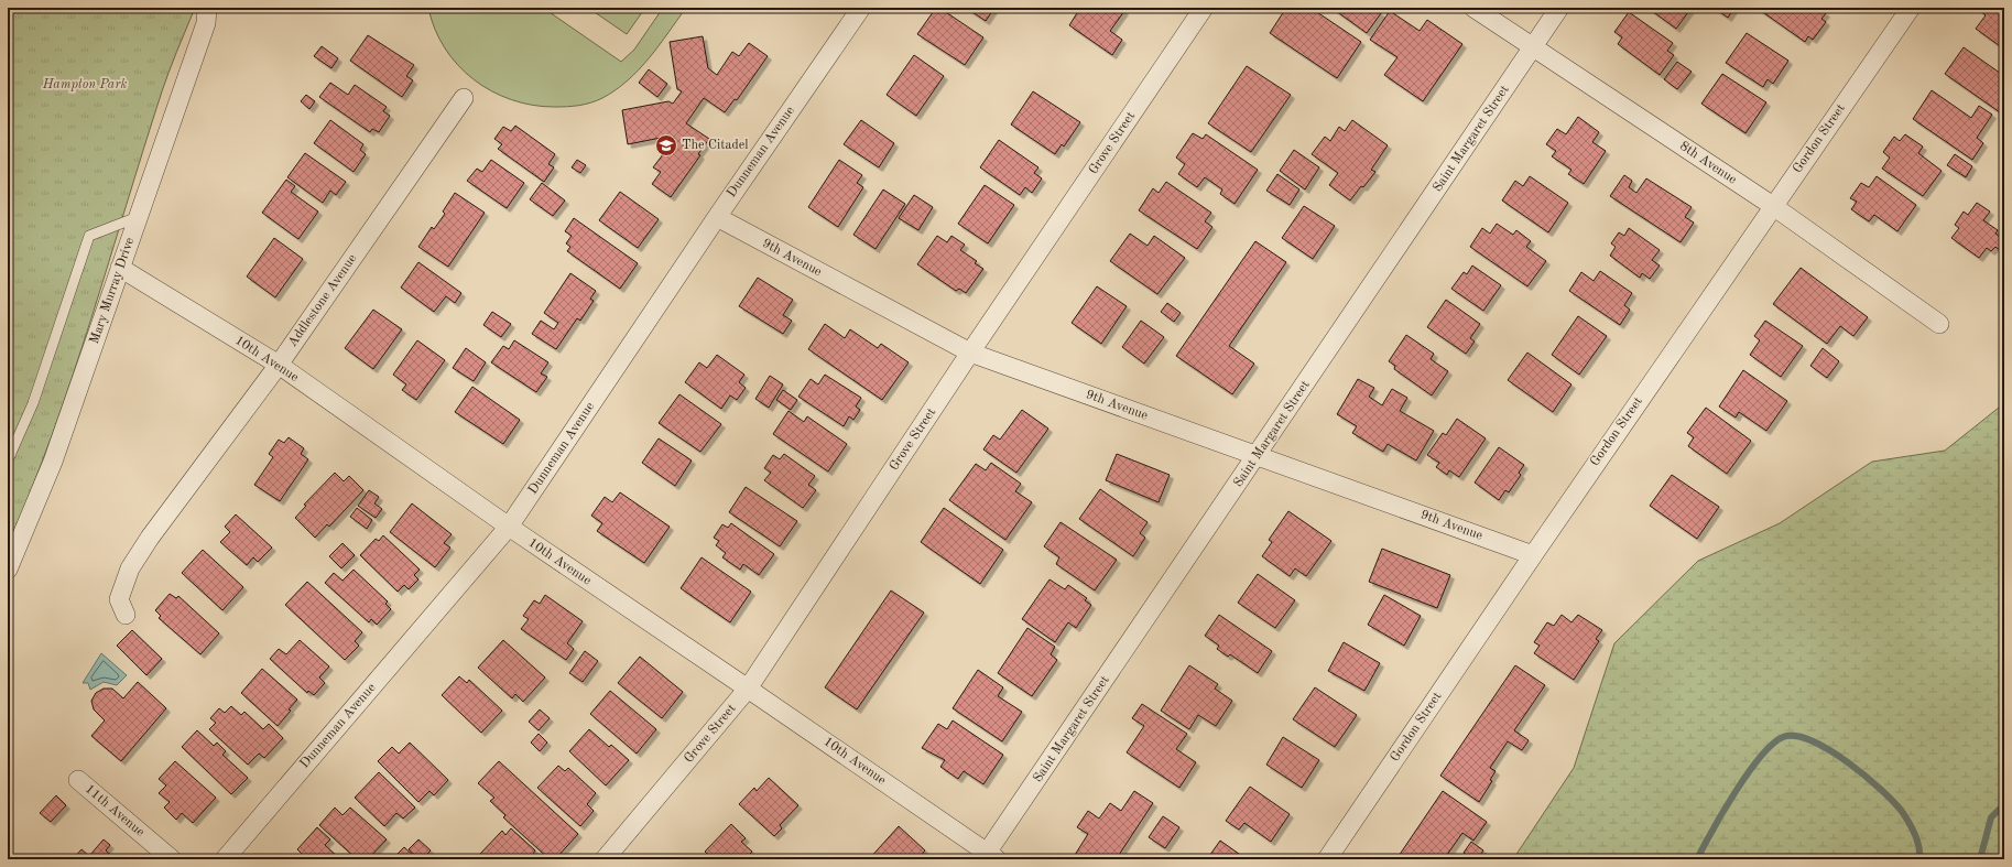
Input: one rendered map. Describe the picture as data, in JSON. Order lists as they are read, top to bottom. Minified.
{"streets":{"street":["Saint Margaret Street","Gordon Street","Grove Street","Dunneman Avenue","8th Avenue","9th Avenue","Mary Murray Drive","Addlestone Avenue","10th Avenue","11th Avenue"]},"crossings":[["Saint Margaret Street","8th Avenue"],["Saint Margaret Street","9th Avenue"],["Saint Margaret Street","10th Avenue"],["Gordon Street","8th Avenue"],["Gordon Street","9th Avenue"],["Grove Street","9th Avenue"],["Grove Street","10th Avenue"],["Dunneman Avenue","9th Avenue"],["Dunneman Avenue","10th Avenue"],["Mary Murray Drive","10th Avenue"],["Addlestone Avenue","10th Avenue"]],"parks":["Hampton Park"],"places":{"school or university":["The Citadel"]}}
